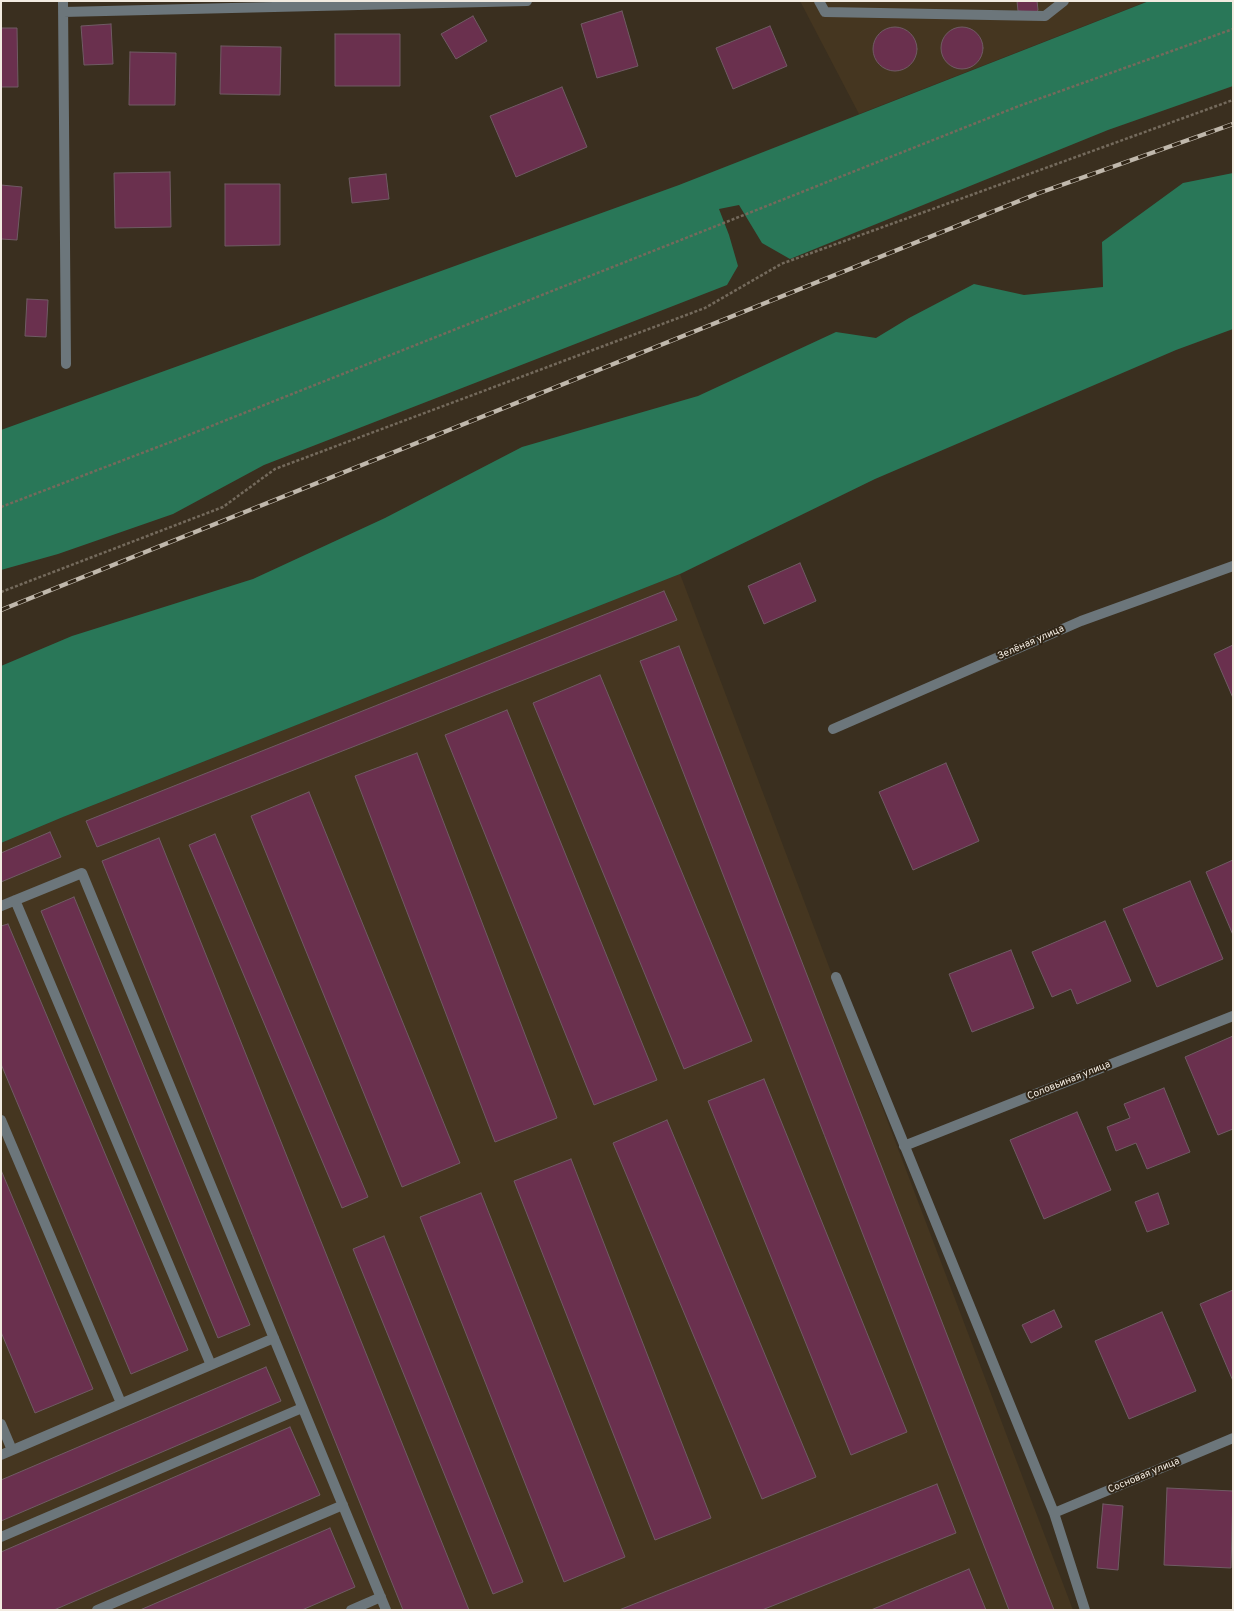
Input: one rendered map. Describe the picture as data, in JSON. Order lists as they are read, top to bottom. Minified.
{"streets":{"street":["Зелёная улица","Соловьиная улица","Сосновая улица"]}}
